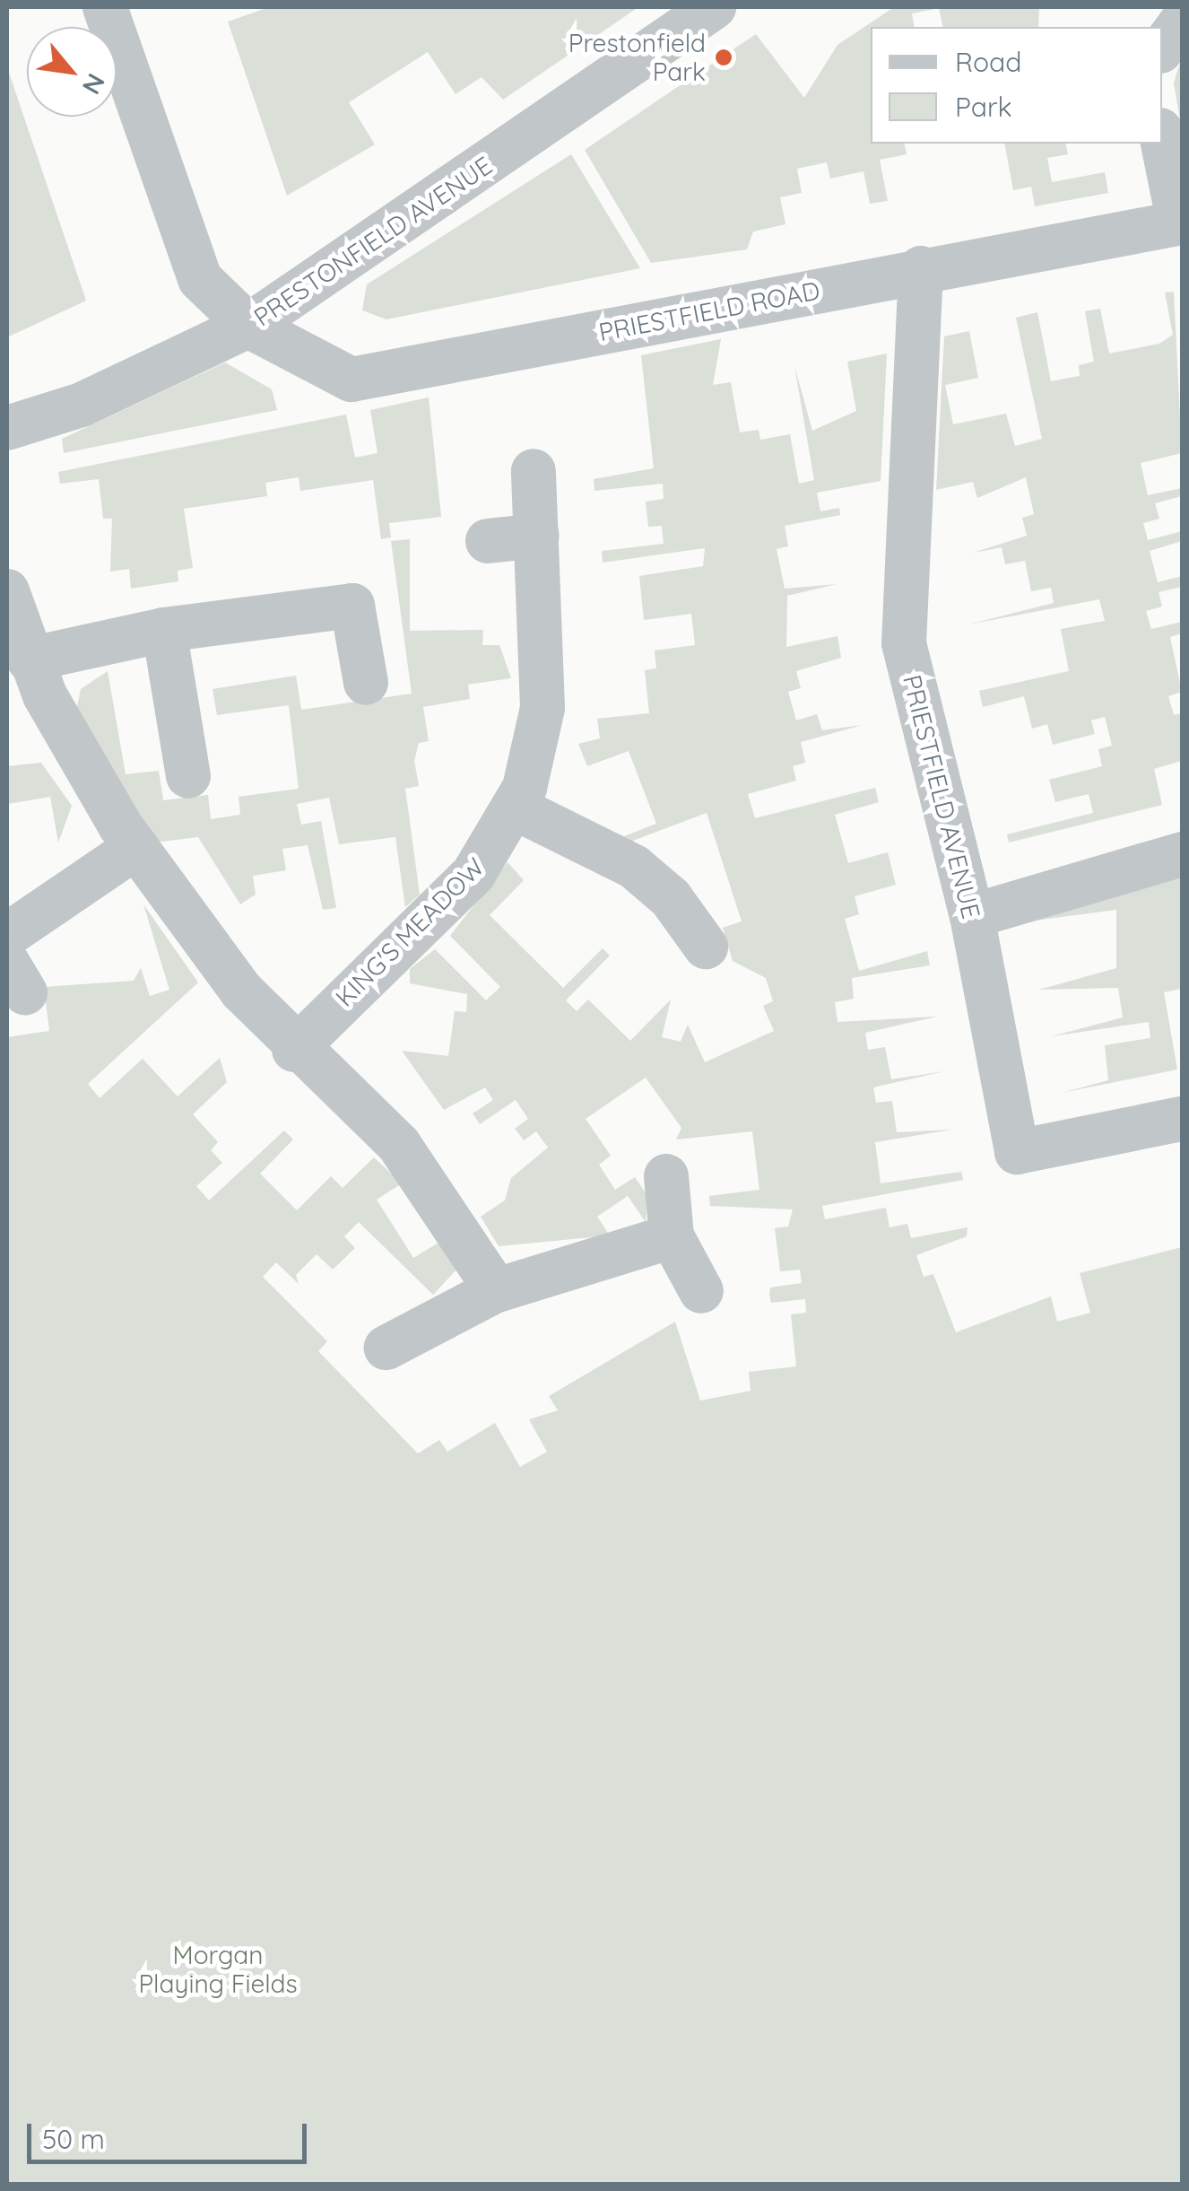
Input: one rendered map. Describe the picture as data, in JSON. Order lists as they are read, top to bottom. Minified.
{"streets":{"street":["PRESTONFIELD AVENUE","PRIESTFIELD ROAD","PRIESTFIELD AVENUE","KING'S MEADOW"]},"crossings":[["PRESTONFIELD AVENUE","PRIESTFIELD ROAD"],["PRIESTFIELD ROAD","PRIESTFIELD AVENUE"]],"parks":["Morgan Playing Fields"],"places":["Prestonfield Park"],"legend":["Road","Park"],"scale_bar":"50 m","north":"bottom right"}
